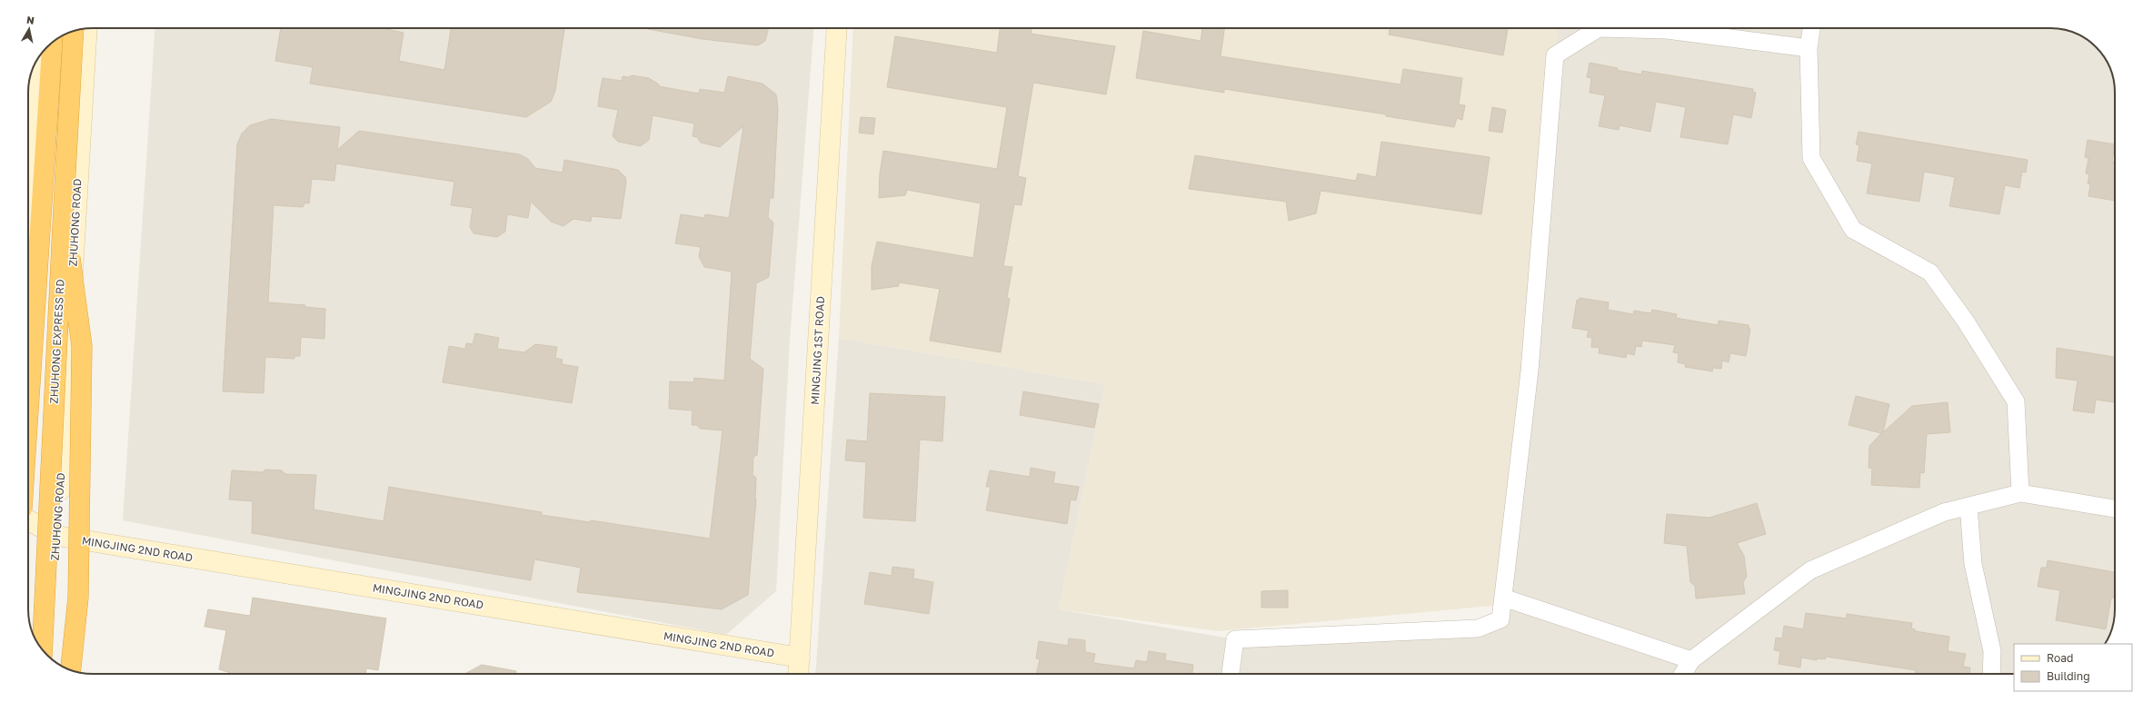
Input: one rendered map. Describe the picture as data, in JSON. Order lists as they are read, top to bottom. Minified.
{"streets":{"highway":["ZHUHONG EXPRESS RD"],"street":["ZHUHONG ROAD","MINGJING 1ST ROAD","MINGJING 2ND ROAD"]},"crossings":[["ZHUHONG ROAD","MINGJING 2ND ROAD"],["MINGJING 1ST ROAD","MINGJING 2ND ROAD"]],"legend":["Road","Building"],"north":"top"}
